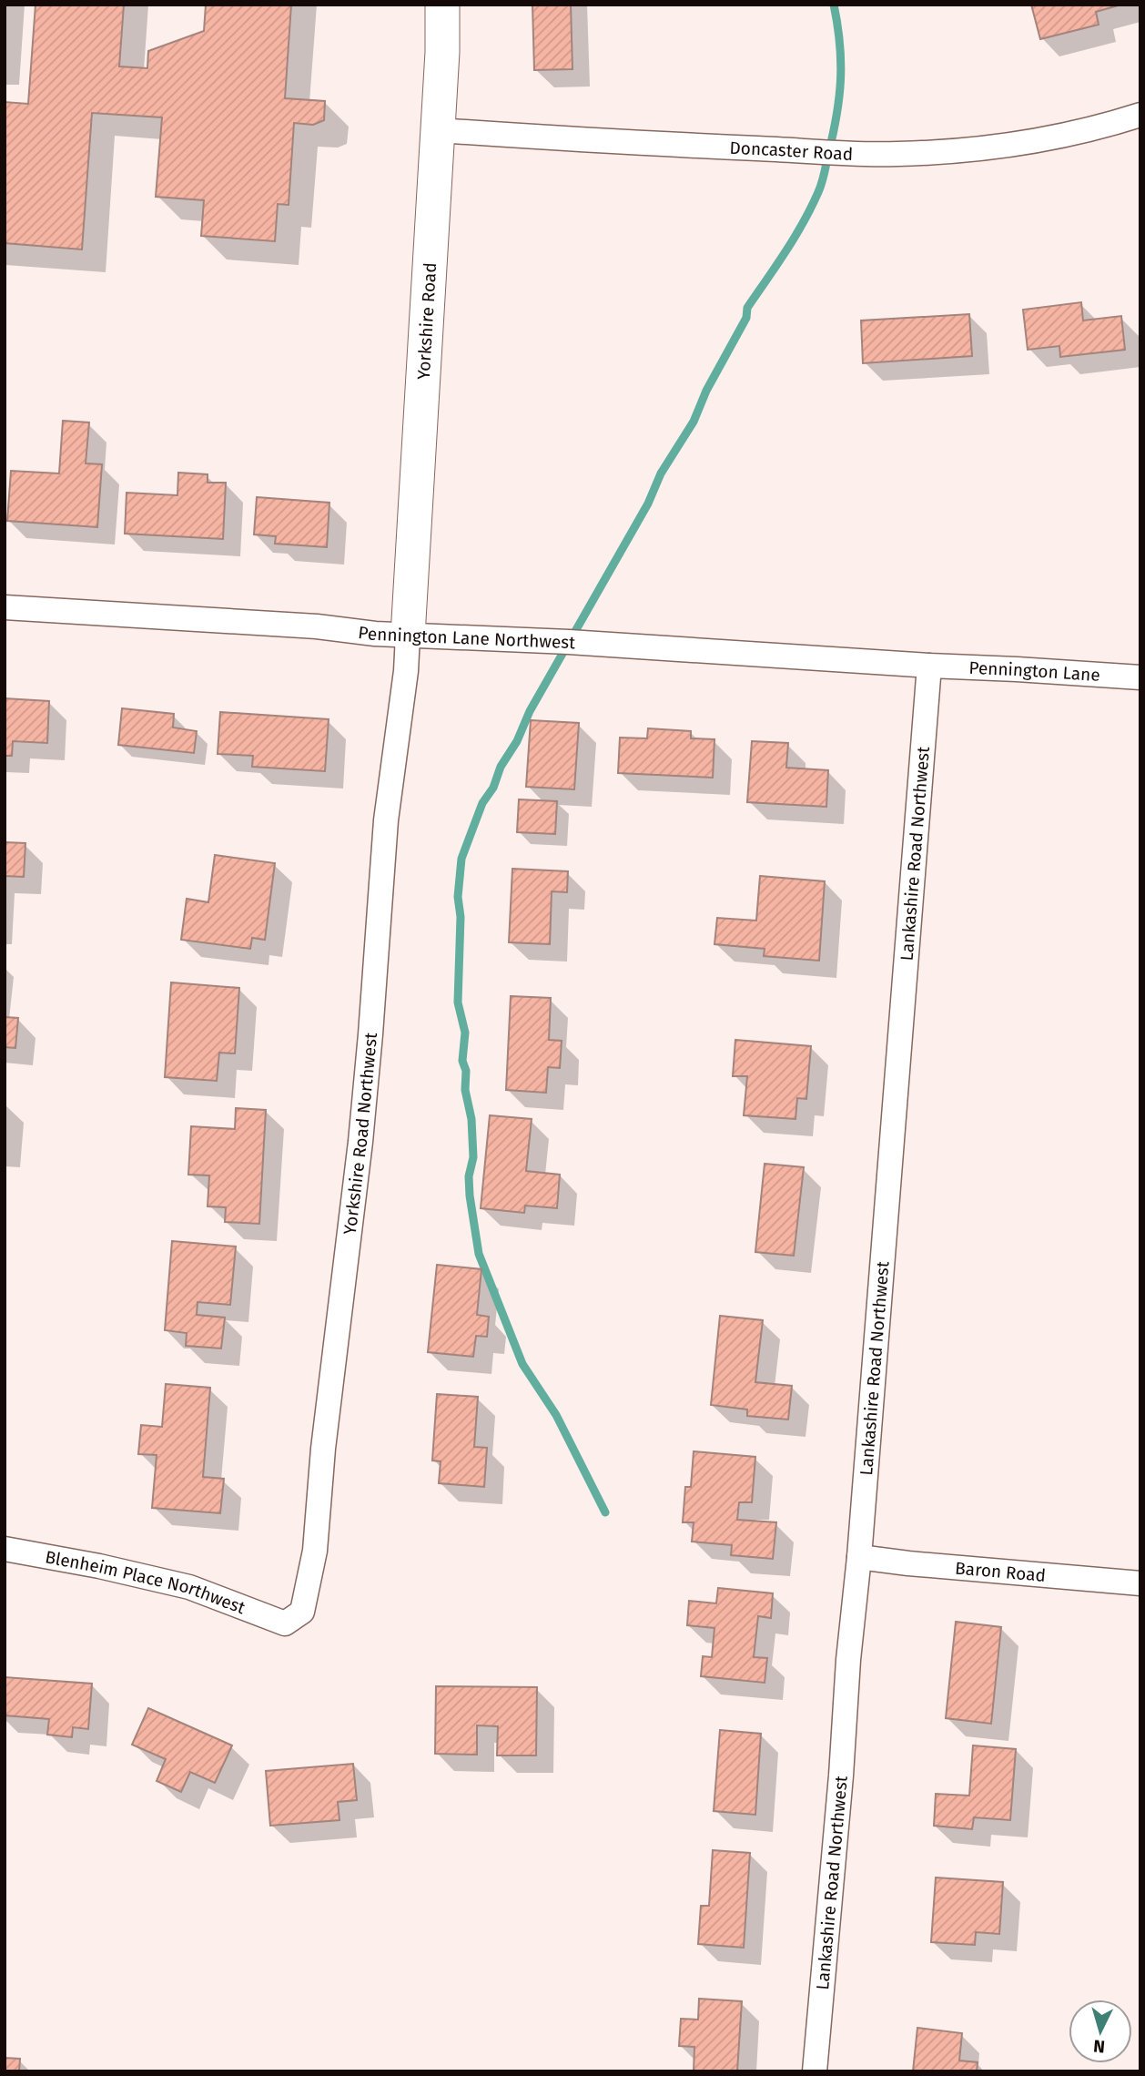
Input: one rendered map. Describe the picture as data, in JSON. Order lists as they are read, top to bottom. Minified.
{"streets":{"street":["Doncaster Road","Yorkshire Road","Pennington Lane Northwest","Pennington Lane","Lankashire Road Northwest","Yorkshire Road Northwest","Baron Road","Blenheim Place Northwest"]},"crossings":[["Doncaster Road","Yorkshire Road"],["Yorkshire Road","Pennington Lane Northwest"],["Yorkshire Road","Yorkshire Road Northwest"],["Pennington Lane Northwest","Pennington Lane"],["Pennington Lane Northwest","Lankashire Road Northwest"],["Pennington Lane Northwest","Yorkshire Road Northwest"],["Pennington Lane","Lankashire Road Northwest"],["Lankashire Road Northwest","Baron Road"],["Yorkshire Road Northwest","Blenheim Place Northwest"]],"north":"bottom"}
